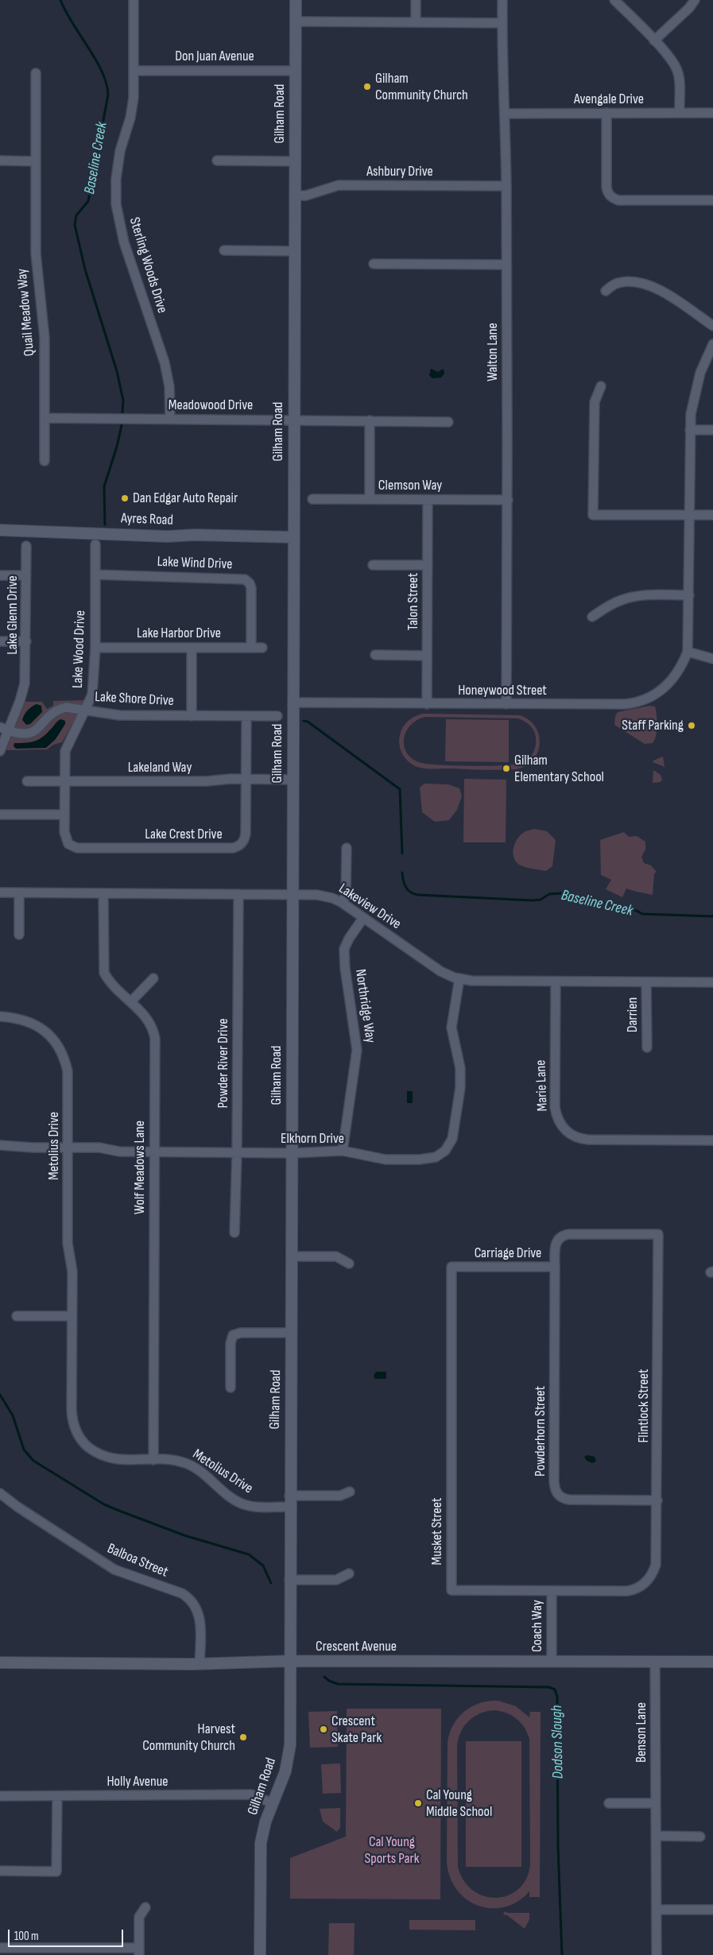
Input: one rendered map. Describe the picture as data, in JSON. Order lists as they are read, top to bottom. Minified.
{"streets":{"street":["Don Juan Avenue","Avengale Drive","Gilham Road","Ashbury Drive","Sterling Woods Drive","Quail Meadow Way","Walton Lane","Meadowood Drive","Clemson Way","Ayres Road","Lake Wind Drive","Talon Street","Lake Glenn Drive","Lake Harbor Drive","Lake Wood Drive","Honeywood Street","Lake Shore Drive","Lakeland Way","Lake Crest Drive","Lakeview Drive","Northridge Way","Darrien","Powder River Drive","Marie Lane","Elkhorn Drive","Metolius Drive","Wolf Meadows Lane","Carriage Drive","Flintlock Street","Powderhorn Street","Musket Street","Balboa Street","Coach Way","Crescent Avenue","Benson Lane","Holly Avenue"]},"crossings":[["Don Juan Avenue","Gilham Road"],["Don Juan Avenue","Sterling Woods Drive"],["Avengale Drive","Walton Lane"],["Gilham Road","Ashbury Drive"],["Gilham Road","Meadowood Drive"],["Gilham Road","Ayres Road"],["Gilham Road","Honeywood Street"],["Gilham Road","Lakeland Way"],["Gilham Road","Lakeview Drive"],["Gilham Road","Elkhorn Drive"],["Gilham Road","Metolius Drive"],["Gilham Road","Crescent Avenue"],["Gilham Road","Holly Avenue"],["Ashbury Drive","Walton Lane"],["Sterling Woods Drive","Meadowood Drive"],["Quail Meadow Way","Meadowood Drive"],["Walton Lane","Clemson Way"],["Walton Lane","Honeywood Street"],["Clemson Way","Talon Street"],["Lake Wind Drive","Lake Harbor Drive"],["Lake Wind Drive","Lake Wood Drive"],["Talon Street","Honeywood Street"],["Lake Glenn Drive","Lake Shore Drive"],["Lake Harbor Drive","Lake Wood Drive"],["Lake Wood Drive","Lake Shore Drive"],["Lake Wood Drive","Lakeland Way"],["Lake Wood Drive","Lake Crest Drive"],["Lake Shore Drive","Lake Crest Drive"],["Lakeland Way","Lake Crest Drive"],["Lakeview Drive","Northridge Way"],["Lakeview Drive","Darrien"],["Lakeview Drive","Powder River Drive"],["Lakeview Drive","Marie Lane"],["Lakeview Drive","Elkhorn Drive"],["Lakeview Drive","Wolf Meadows Lane"],["Northridge Way","Elkhorn Drive"],["Powder River Drive","Elkhorn Drive"],["Elkhorn Drive","Metolius Drive"],["Elkhorn Drive","Wolf Meadows Lane"],["Metolius Drive","Wolf Meadows Lane"],["Carriage Drive","Flintlock Street"],["Carriage Drive","Powderhorn Street"],["Carriage Drive","Musket Street"],["Flintlock Street","Powderhorn Street"],["Flintlock Street","Musket Street"],["Musket Street","Coach Way"],["Balboa Street","Crescent Avenue"],["Coach Way","Crescent Avenue"],["Crescent Avenue","Benson Lane"]],"water":["Baseline Creek","Dodson Slough"],"parks":["Cal Young Sports Park"],"places":["Gilham Community Church","Dan Edgar Auto Repair","Staff Parking","Gilham Elementary School","Crescent Skate Park","Harvest Community Church","Cal Young Middle School"],"scale_bar":"100 m"}
